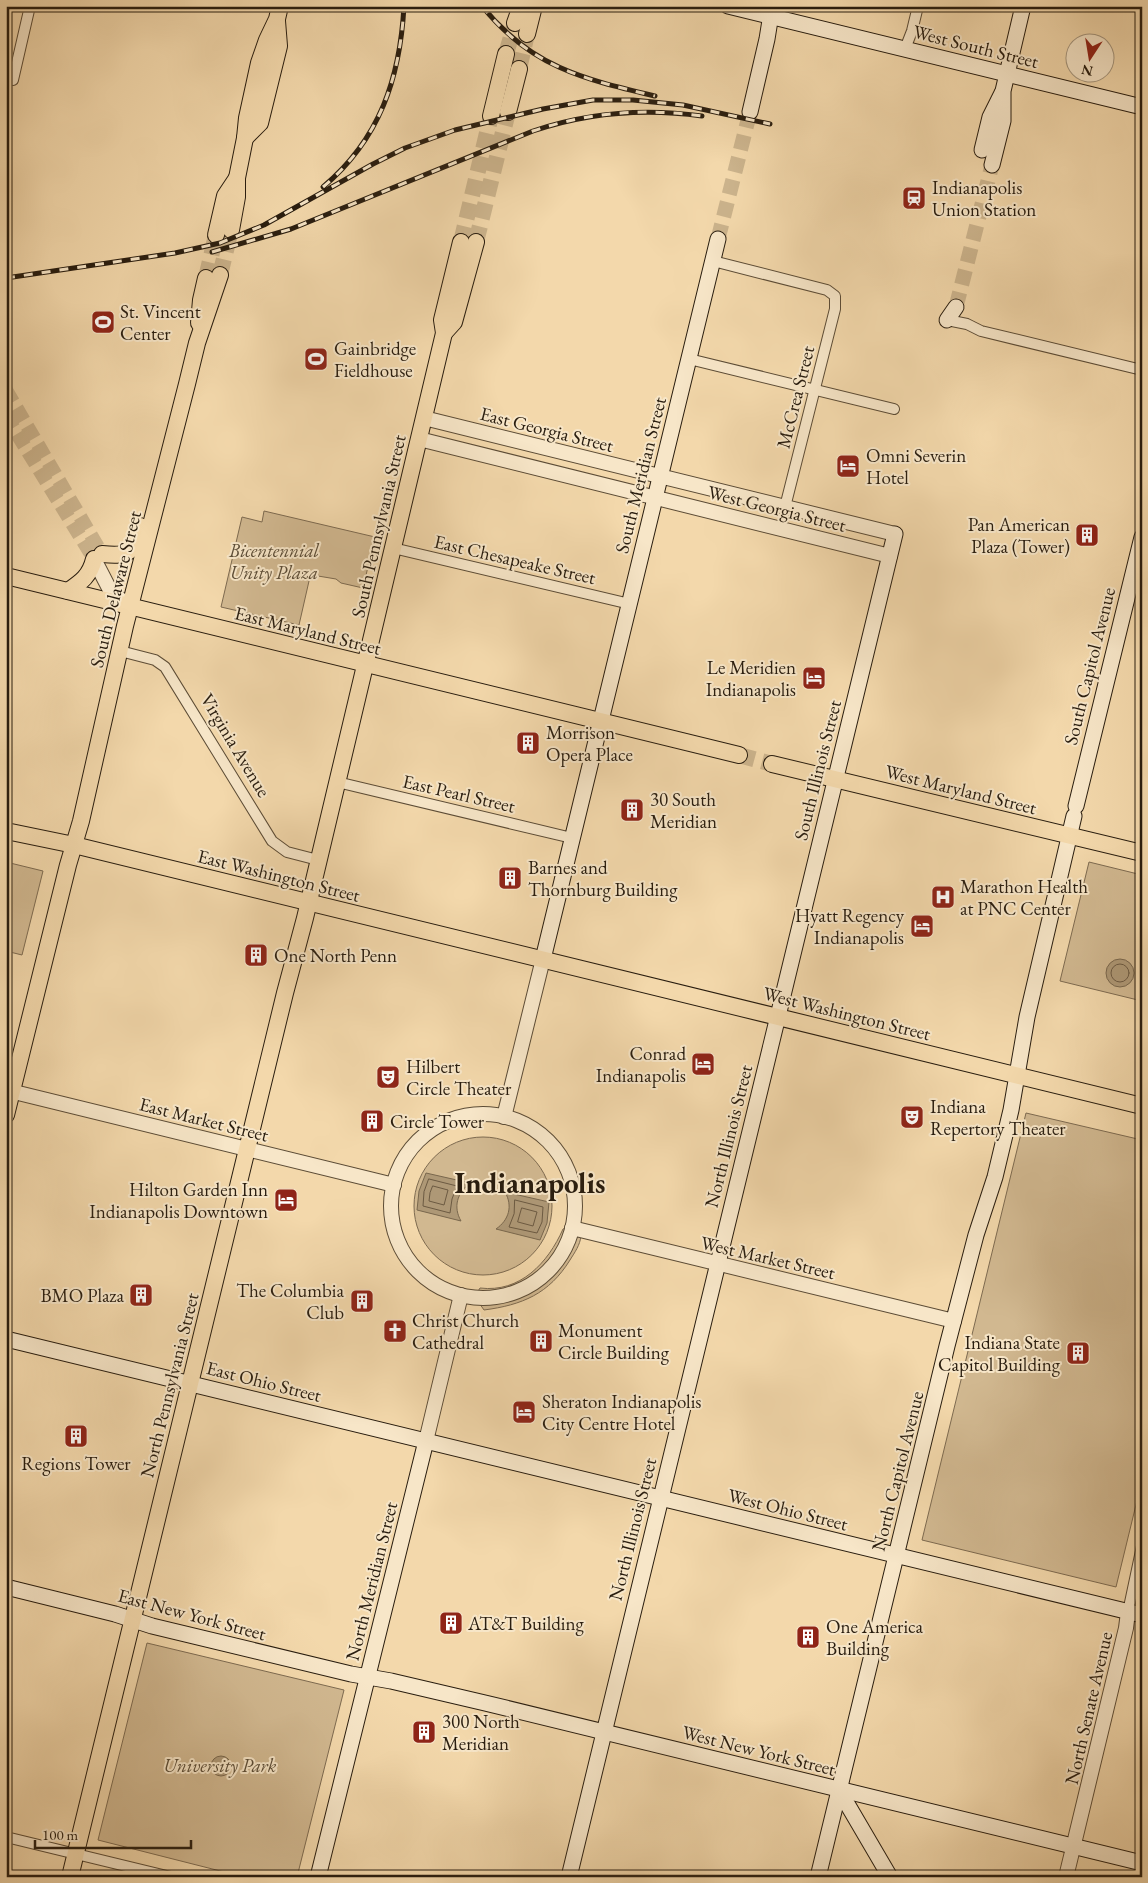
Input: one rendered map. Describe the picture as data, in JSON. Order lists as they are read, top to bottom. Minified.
{"streets":{"main road":["West South Street","South Meridian Street","South Pennsylvania Street","South Delaware Street","East Maryland Street","South Capitol Avenue","South Illinois Street","West Maryland Street","East Washington Street","West Washington Street","North Illinois Street","East Ohio Street","North Pennsylvania Street","North Capitol Avenue","West Ohio Street","North Meridian Street","East New York Street","West New York Street"],"street":["McCrea Street","East Georgia Street","West Georgia Street","East Chesapeake Street","Virginia Avenue","East Pearl Street","East Market Street","West Market Street","North Senate Avenue"]},"crossings":[["McCrea Street","South Meridian Street"],["McCrea Street","West Georgia Street"],["East Georgia Street","South Meridian Street"],["East Georgia Street","West Georgia Street"],["East Georgia Street","South Pennsylvania Street"],["South Meridian Street","West Georgia Street"],["South Meridian Street","East Chesapeake Street"],["South Meridian Street","East Maryland Street"],["West Georgia Street","South Illinois Street"],["South Pennsylvania Street","East Chesapeake Street"],["South Pennsylvania Street","East Maryland Street"],["South Pennsylvania Street","Virginia Avenue"],["South Pennsylvania Street","East Pearl Street"],["South Pennsylvania Street","East Washington Street"],["South Pennsylvania Street","North Pennsylvania Street"],["South Delaware Street","East Maryland Street"],["South Delaware Street","Virginia Avenue"],["South Delaware Street","East Washington Street"],["South Delaware Street","East Market Street"],["South Capitol Avenue","West Maryland Street"],["South Capitol Avenue","West Washington Street"],["South Capitol Avenue","North Capitol Avenue"],["South Illinois Street","West Maryland Street"],["South Illinois Street","West Washington Street"],["South Illinois Street","North Illinois Street"],["East Washington Street","West Washington Street"],["East Washington Street","North Pennsylvania Street"],["West Washington Street","North Illinois Street"],["West Washington Street","North Capitol Avenue"],["East Market Street","North Pennsylvania Street"],["North Illinois Street","West Market Street"],["North Illinois Street","West Ohio Street"],["North Illinois Street","West New York Street"],["West Market Street","North Capitol Avenue"],["East Ohio Street","North Pennsylvania Street"],["East Ohio Street","West Ohio Street"],["East Ohio Street","North Meridian Street"],["North Pennsylvania Street","East New York Street"],["North Capitol Avenue","West Ohio Street"],["North Capitol Avenue","West New York Street"],["West Ohio Street","North Meridian Street"],["West Ohio Street","North Senate Avenue"],["North Meridian Street","East New York Street"],["North Meridian Street","West New York Street"],["East New York Street","West New York Street"],["North Senate Avenue","West New York Street"]],"districts":["Indianapolis"],"parks":["Bicentennial Unity Plaza","University Park"],"places":{"station":["Indianapolis Union Station"],"sports":["St. Vincent Center","Gainbridge Fieldhouse"],"hotel":["Omni Severin Hotel","Le Meridien Indianapolis","Hyatt Regency Indianapolis","Conrad Indianapolis","Hilton Garden Inn Indianapolis Downtown","Sheraton Indianapolis City Centre Hotel"],"building":["Pan American Plaza (Tower)","Morrison Opera Place","30 South Meridian","Barnes and Thornburg Building","One North Penn","Circle Tower","BMO Plaza","The Columbia Club","Monument Circle Building","Indiana State Capitol Building","Regions Tower","AT&T Building","One America Building","300 North Meridian"],"hospital":["Marathon Health at PNC Center"],"theatre":["Hilbert Circle Theater","Indiana Repertory Theater"],"church":["Christ Church Cathedral"]},"scale_bar":"100 m","north":"bottom"}
